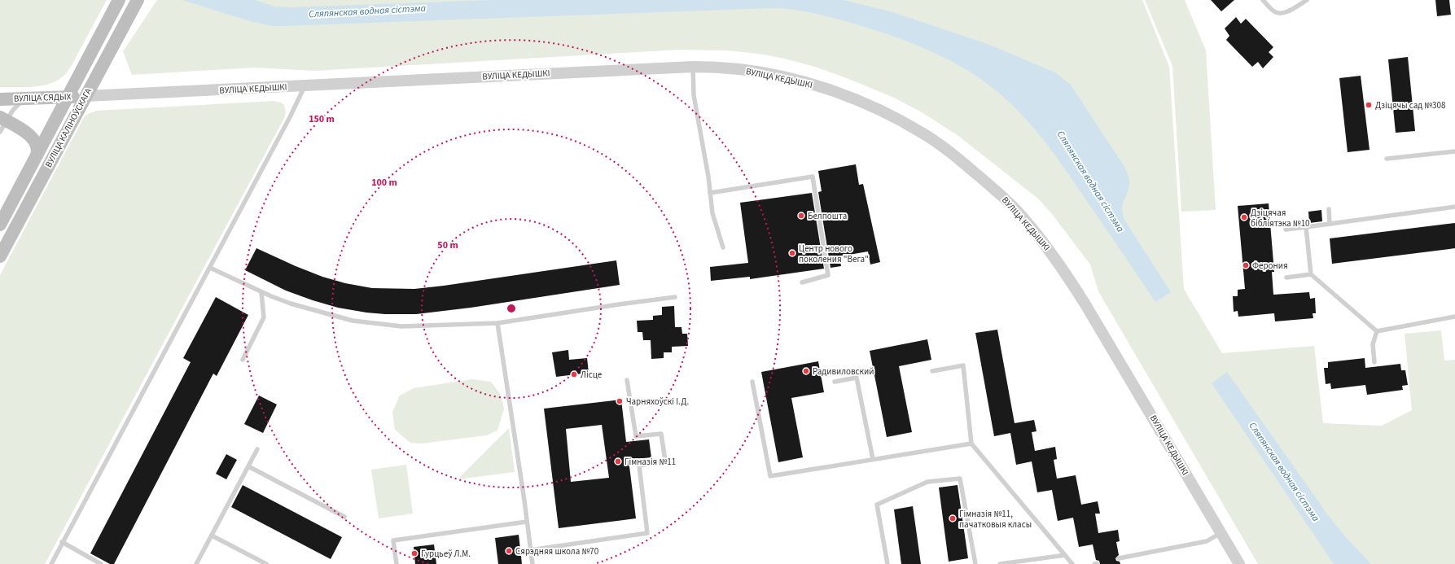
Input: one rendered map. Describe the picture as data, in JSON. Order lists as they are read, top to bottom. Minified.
{"streets":{"main road":["ВУЛІЦА СЯДЫХ","ВУЛІЦА КАЛІНОЎСКАГА"],"street":["ВУЛІЦА КЕДЫШКІ"]},"crossings":[["ВУЛІЦА КЕДЫШКІ","ВУЛІЦА СЯДЫХ"],["ВУЛІЦА КЕДЫШКІ","ВУЛІЦА КАЛІНОЎСКАГА"],["ВУЛІЦА СЯДЫХ","ВУЛІЦА КАЛІНОЎСКАГА"]],"water":["Сляпянская водная сістэма"],"places":["Дзіцячы сад №308","Белпошта","Дзіцячая бібліятэка №10","Центр нового поколения \"Вега\"","Ферония","Радивиловский","Лісце","Чарняхоўскі І.Д.","Гімназія №11","Гімназія №11, пачатковыя класы","Сярэдняя школа №70","Гурцьеў Л.М."],"rings":["150 m","100 m","50 m"]}
